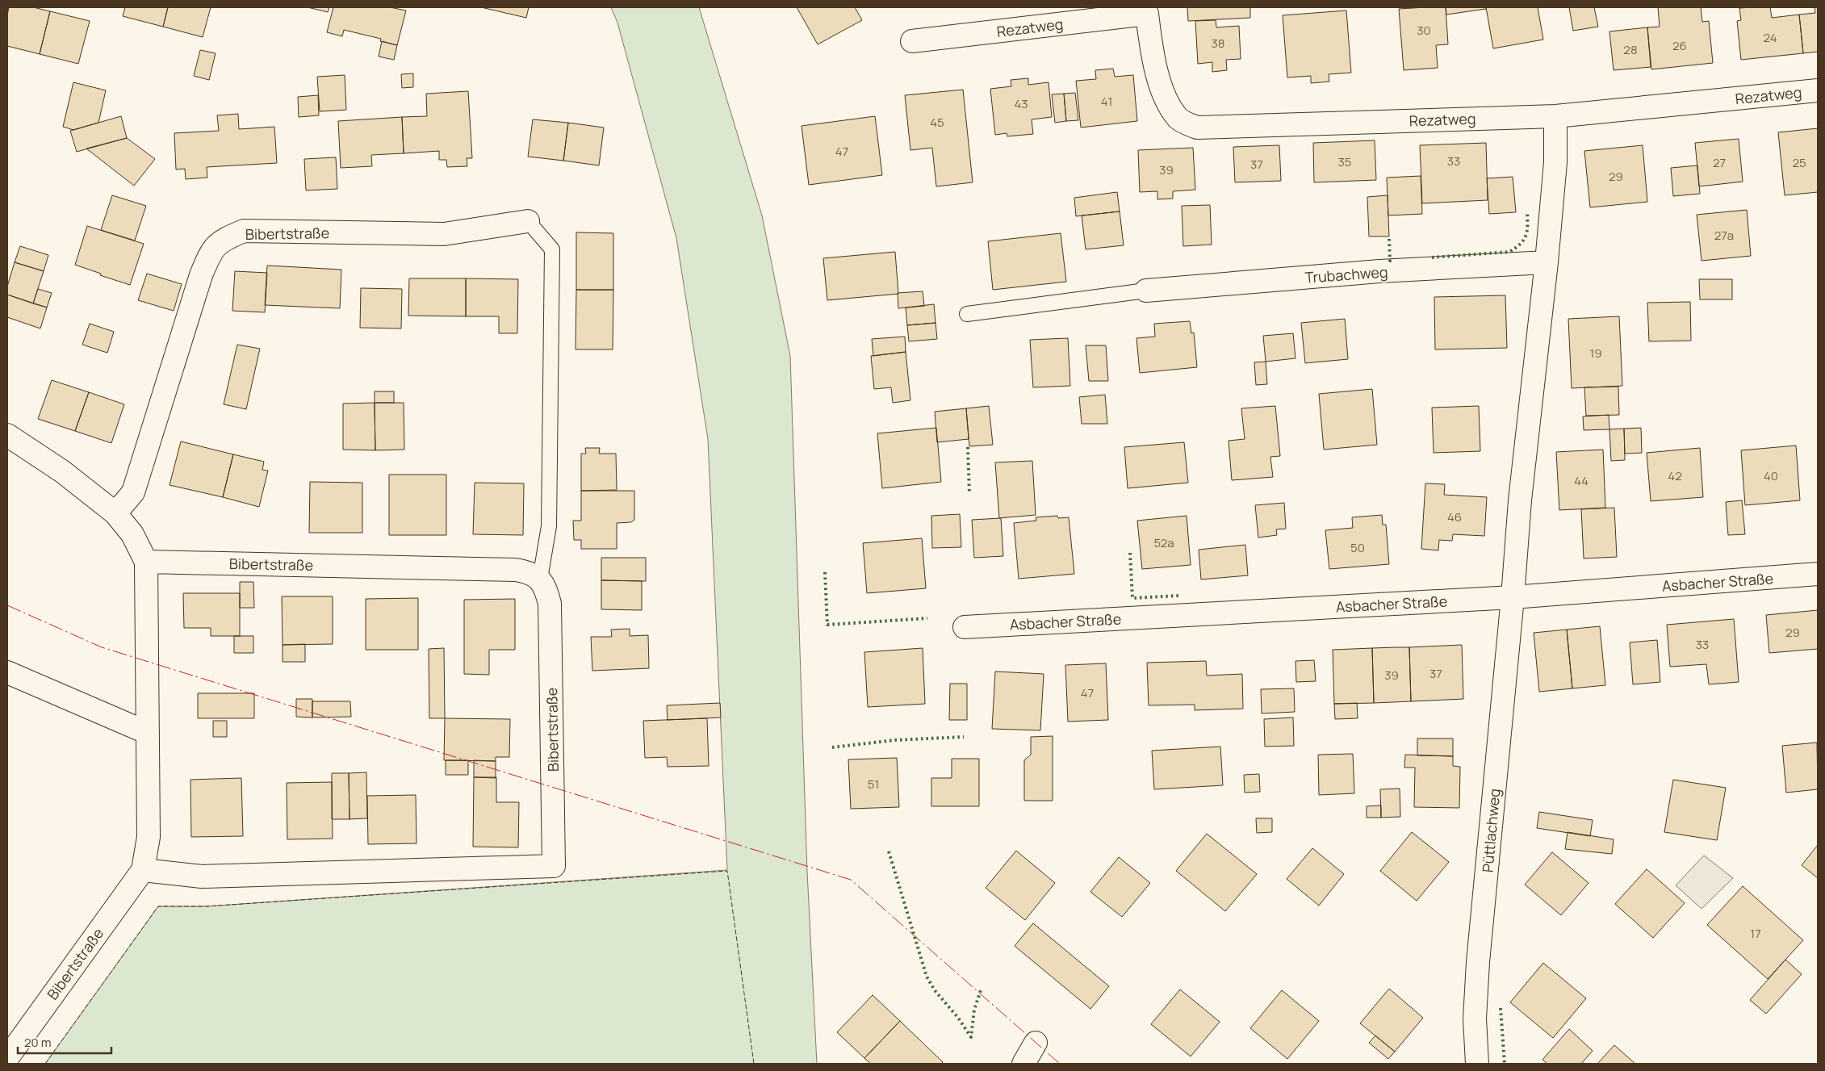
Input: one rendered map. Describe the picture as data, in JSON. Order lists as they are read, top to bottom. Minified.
{"streets":{"street":["Rezatweg","Bibertstraße","Trubachweg","Asbacher Straße","Püttlachweg"]},"crossings":[["Asbacher Straße","Püttlachweg"]],"house_numbers":["30","24","38","26","28","41","43","45","47","33","35","27","25","37","39","29","27a","19","42","40","44","46","52a","50","29","33","37","39","47","51","17"],"scale_bar":"20 m"}
